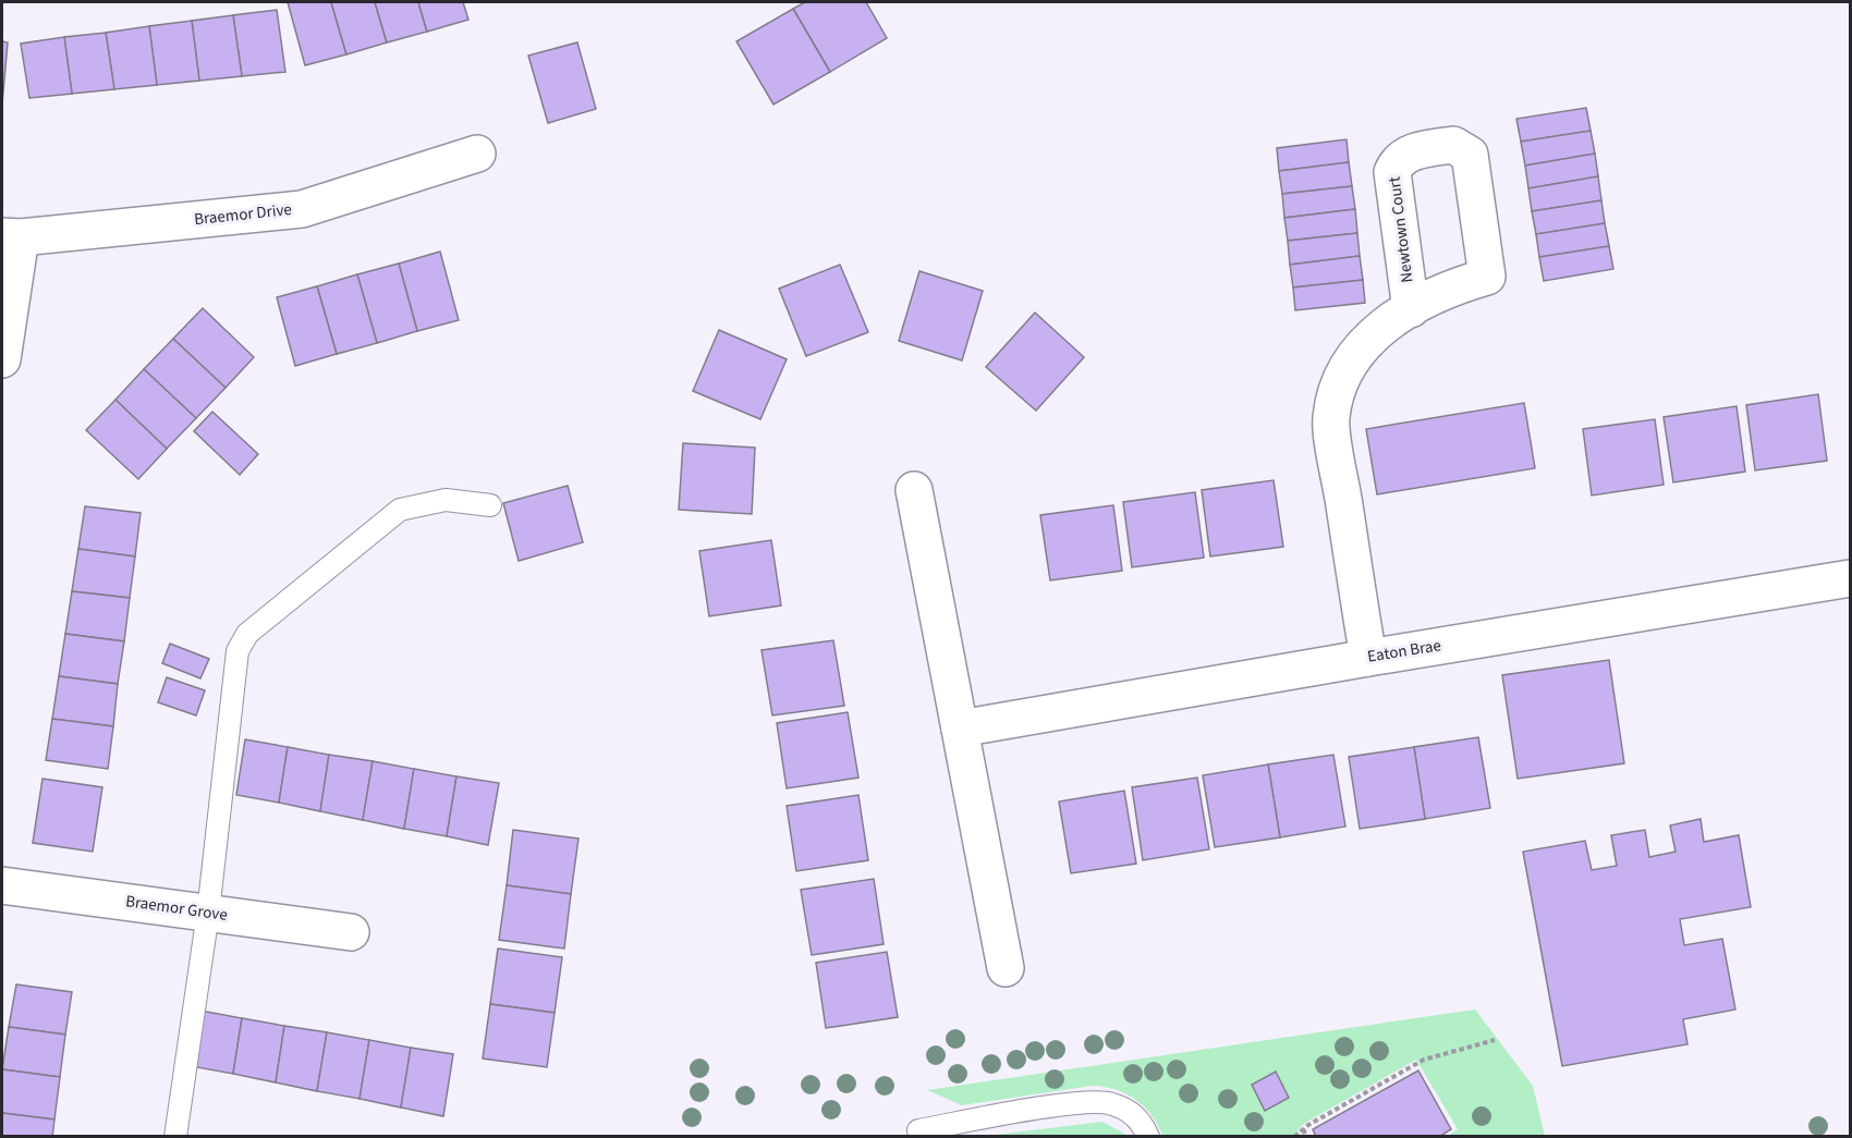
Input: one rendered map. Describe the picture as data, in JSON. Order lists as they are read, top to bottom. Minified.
{"streets":{"street":["Braemor Drive","Eaton Brae","Braemor Grove"]}}
